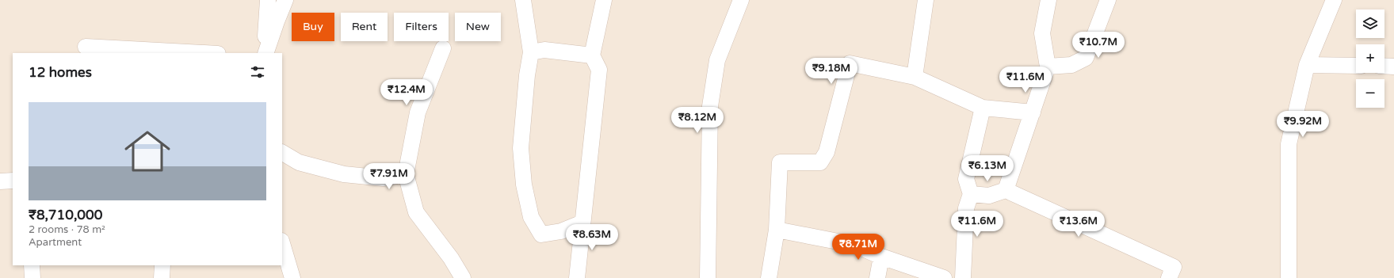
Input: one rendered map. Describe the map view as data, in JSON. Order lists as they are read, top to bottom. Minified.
{"page":{"map_buttons":["+","−"],"chip":["Buy","Rent","Filters","New"],"price":["₹10.7M","₹9.18M","₹11.6M","₹12.4M","₹8.12M","₹9.92M","₹6.13M","₹7.91M","₹11.6M","₹13.6M","₹8.63M","₹8.71M"],"heading":"12 homes","list":[{"name":"₹8,710,000","note":"2 rooms · 78 m² · Apartment"}]}}
